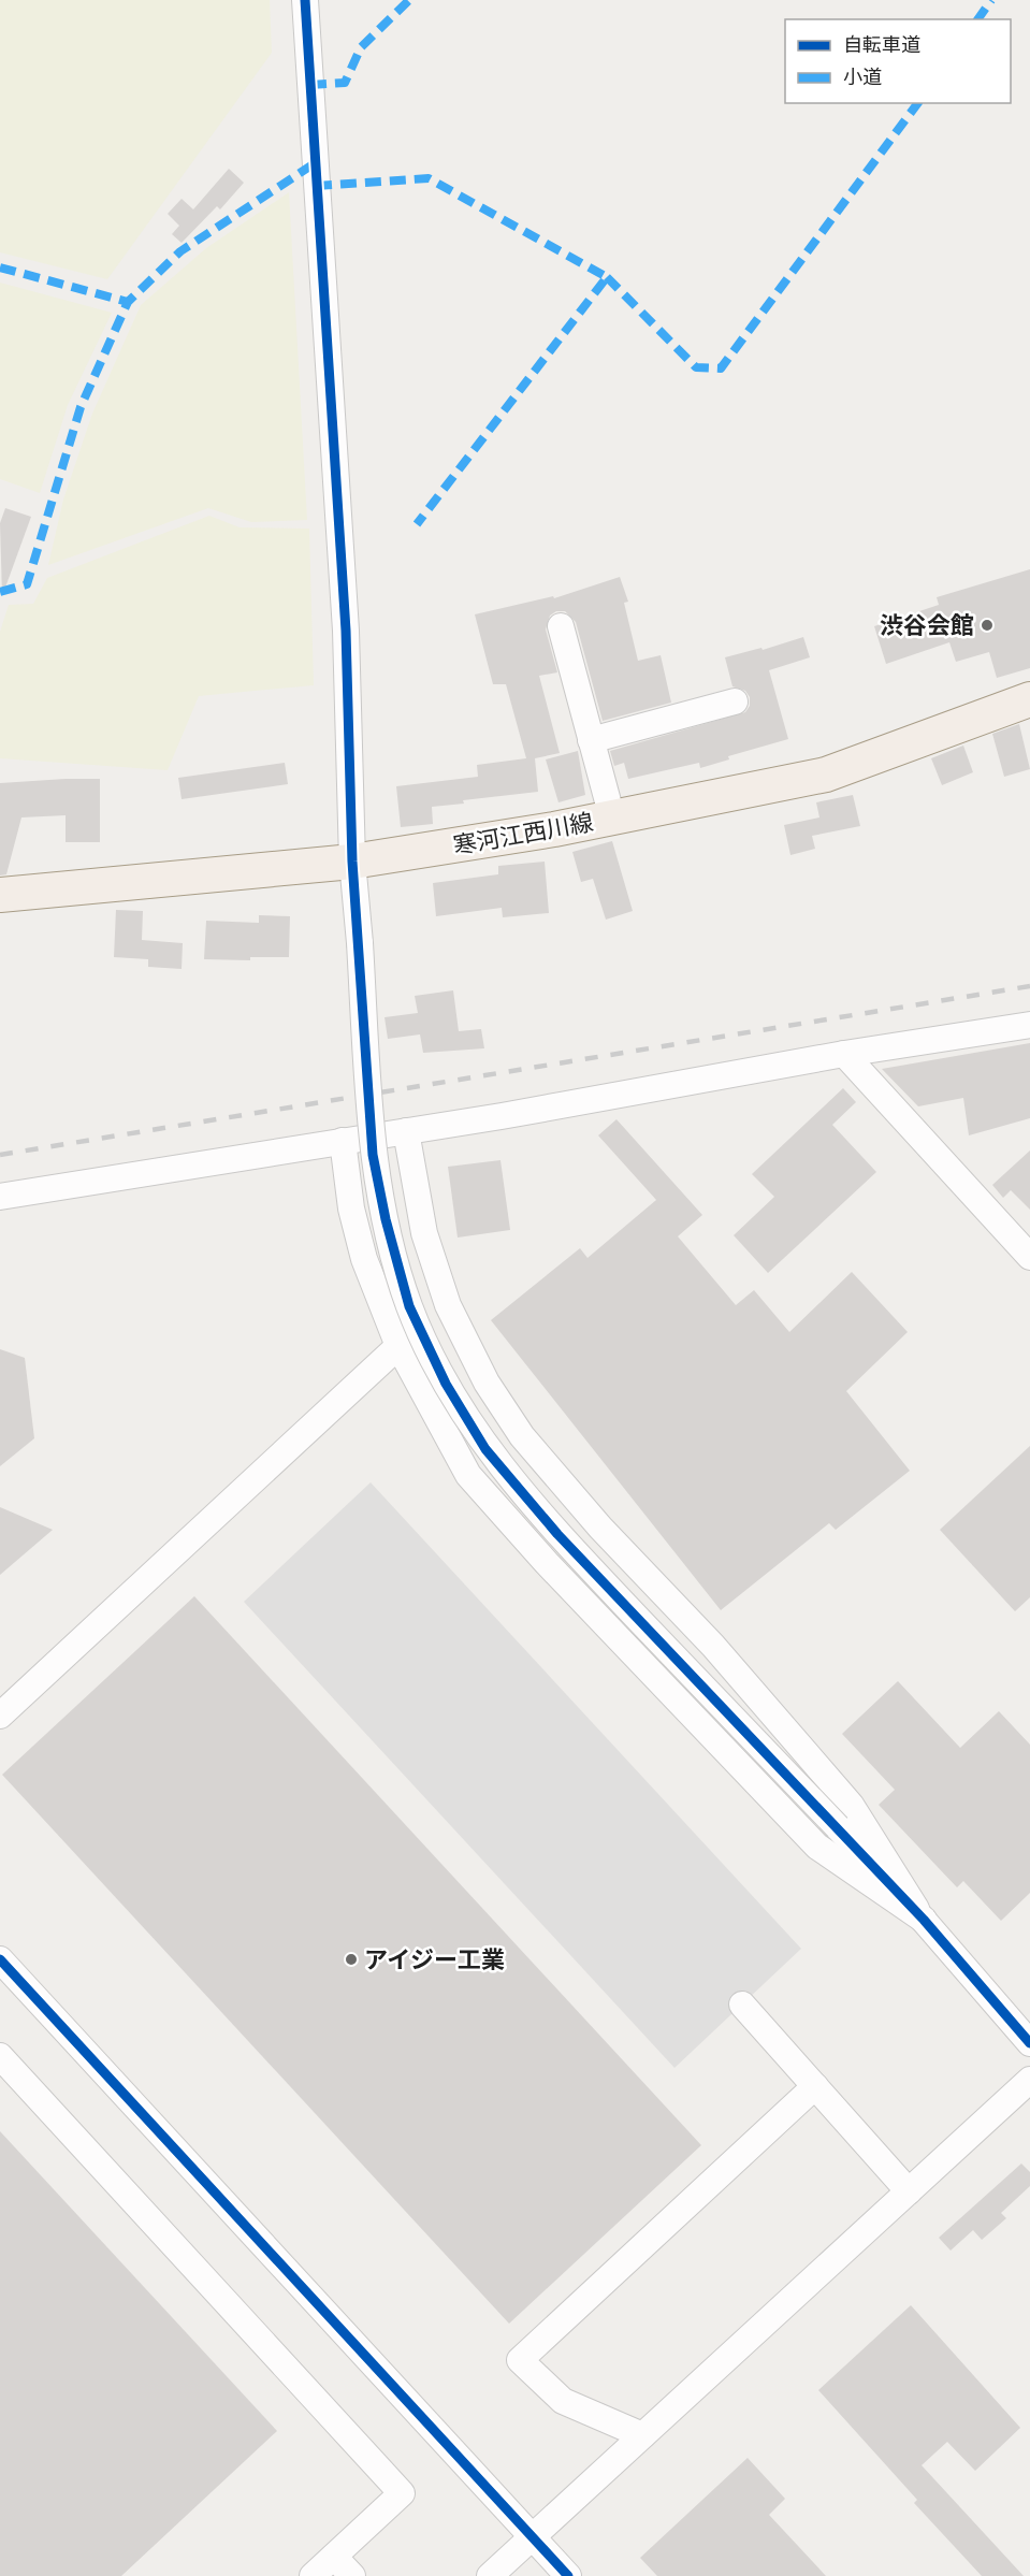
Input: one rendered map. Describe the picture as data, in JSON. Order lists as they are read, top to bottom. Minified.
{"streets":{"main road":["寒河江西川線"]},"places":["渋谷会館","アイジー工業"],"legend":["自転車道","小道"]}
